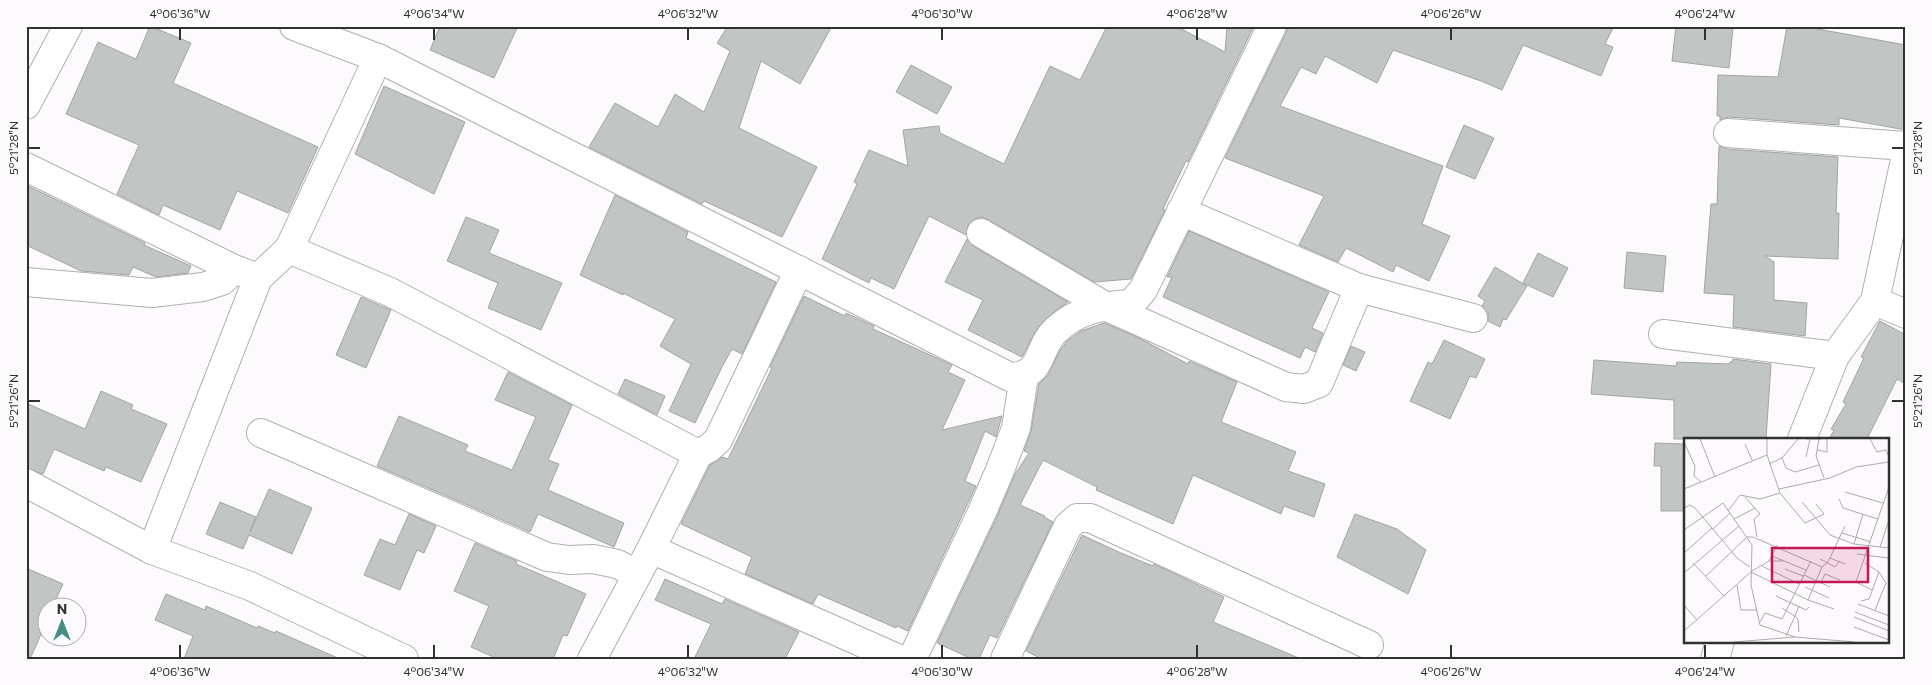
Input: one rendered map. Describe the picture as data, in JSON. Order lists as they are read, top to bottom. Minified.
{"north":"top","coordinates":["4°06'36\"W","4°06'34\"W","4°06'32\"W","4°06'30\"W","4°06'28\"W","4°06'26\"W","4°06'24\"W","5°21'28\"N","5°21'26\"N"]}
